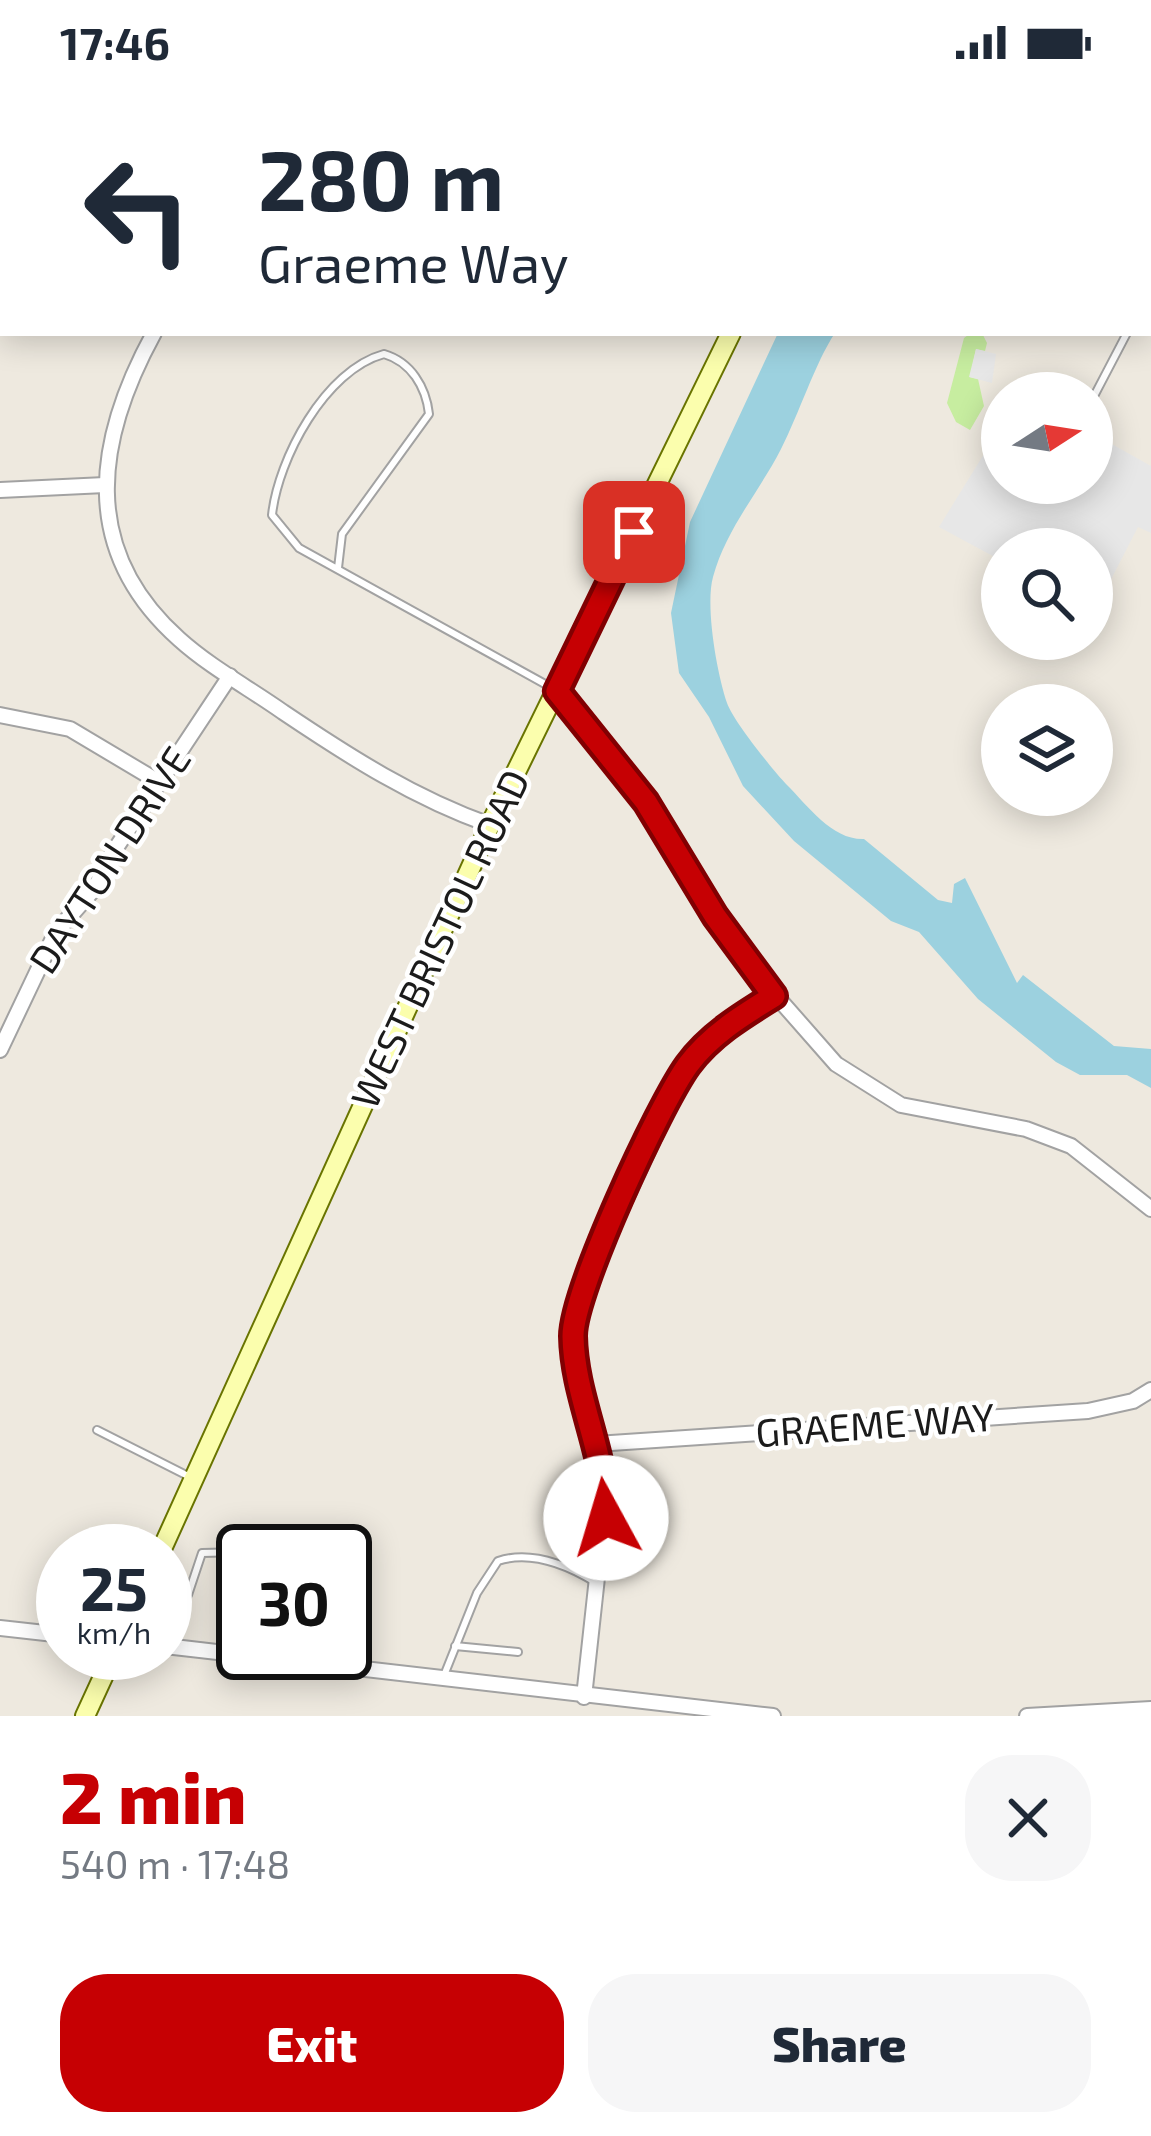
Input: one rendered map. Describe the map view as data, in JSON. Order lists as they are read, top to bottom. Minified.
{"streets":{"main road":["WEST BRISTOL ROAD"],"street":["DAYTON DRIVE","GRAEME WAY"]},"north":"right","page":{"status":"17:46","turn":["280 m","Graeme Way"],"speed":"25 km/h","limit":"30","heading":["2 min","540 m · 17:48"],"buttons":["Exit","Share"]}}
